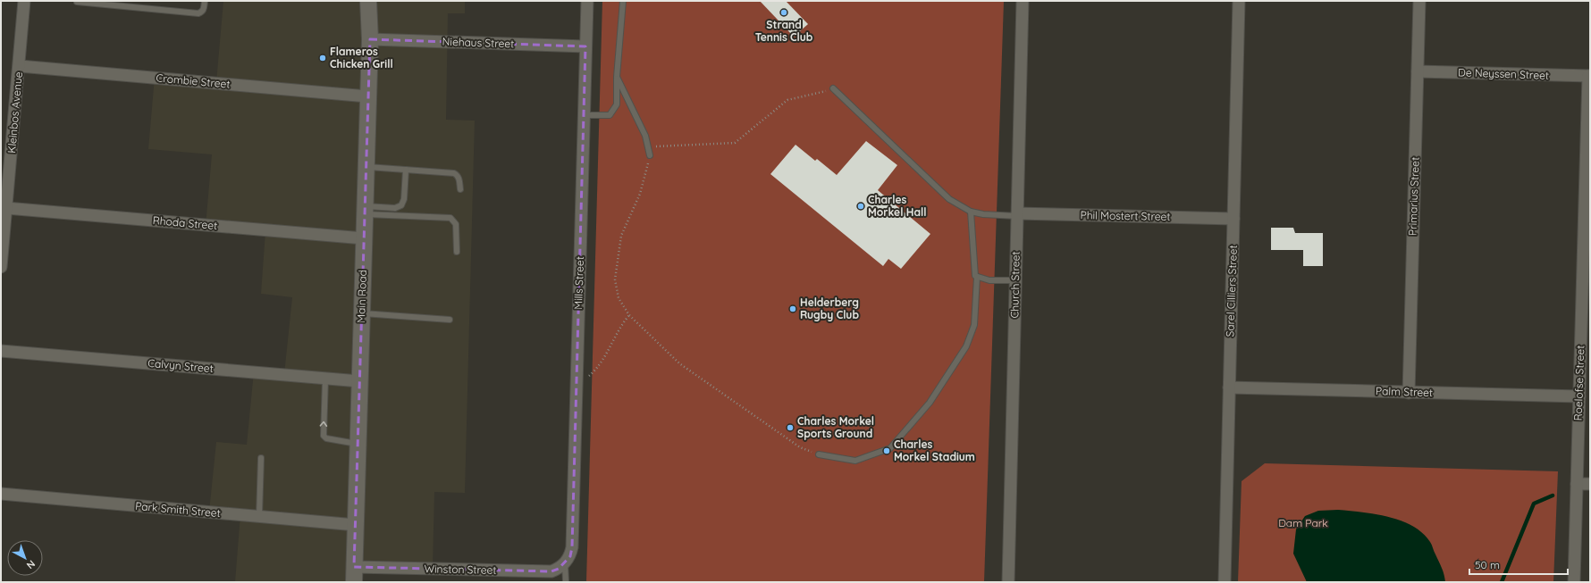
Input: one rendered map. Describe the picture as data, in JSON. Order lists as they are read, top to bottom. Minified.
{"streets":{"main road":["Main Road"],"street":["Niehaus Street","De Neyssen Street","Crombie Street","Kleinbos Avenue","Primarius Street","Phil Mostert Street","Rhoda Street","Mills Street","Church Street","Sarel Cilliers Street","Calvyn Street","Roelofse Street","Palm Street","Park Smith Street","Winston Street"]},"crossings":[["Niehaus Street","Mills Street"],["Niehaus Street","Main Road"],["De Neyssen Street","Primarius Street"],["De Neyssen Street","Roelofse Street"],["Crombie Street","Kleinbos Avenue"],["Crombie Street","Main Road"],["Kleinbos Avenue","Rhoda Street"],["Primarius Street","Palm Street"],["Phil Mostert Street","Church Street"],["Phil Mostert Street","Sarel Cilliers Street"],["Rhoda Street","Main Road"],["Mills Street","Winston Street"],["Sarel Cilliers Street","Palm Street"],["Main Road","Calvyn Street"],["Main Road","Park Smith Street"],["Main Road","Winston Street"],["Roelofse Street","Palm Street"]],"parks":["Dam Park"],"places":["Strand Tennis Club","Flameros Chicken Grill","Charles Morkel Hall","Helderberg Rugby Club","Charles Morkel Sports Ground","Charles Morkel Stadium"],"scale_bar":"50 m","north":"bottom right"}
